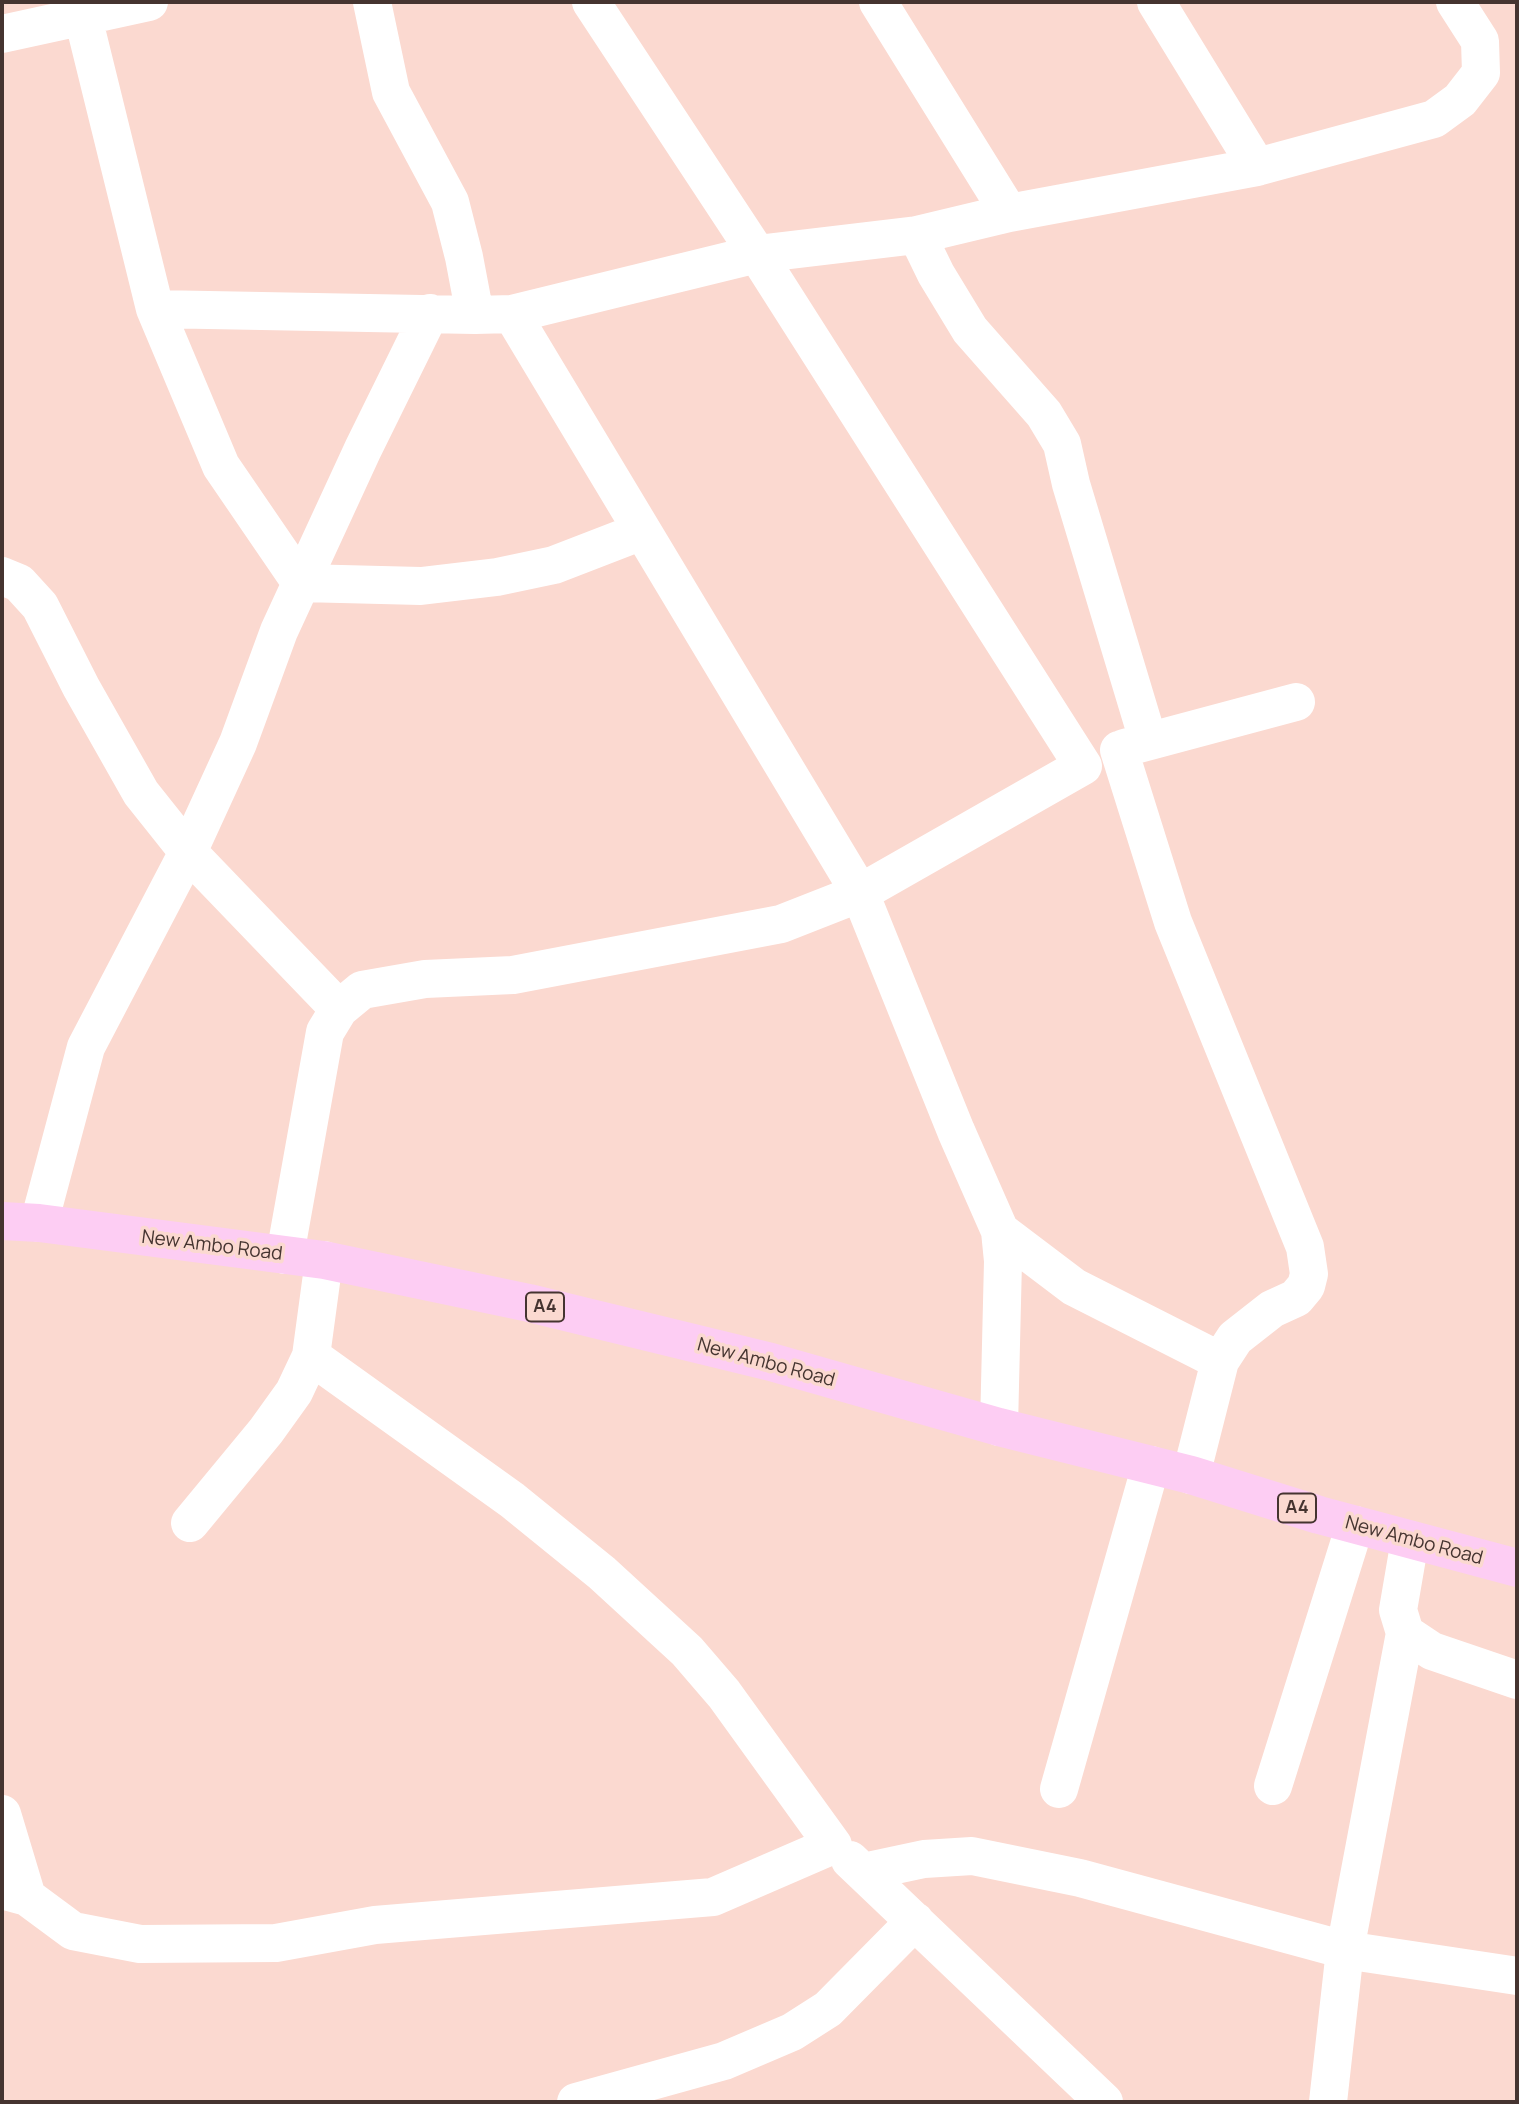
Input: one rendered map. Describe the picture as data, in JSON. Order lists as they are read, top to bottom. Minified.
{"streets":{"main road":["New Ambo Road","A4"]}}
